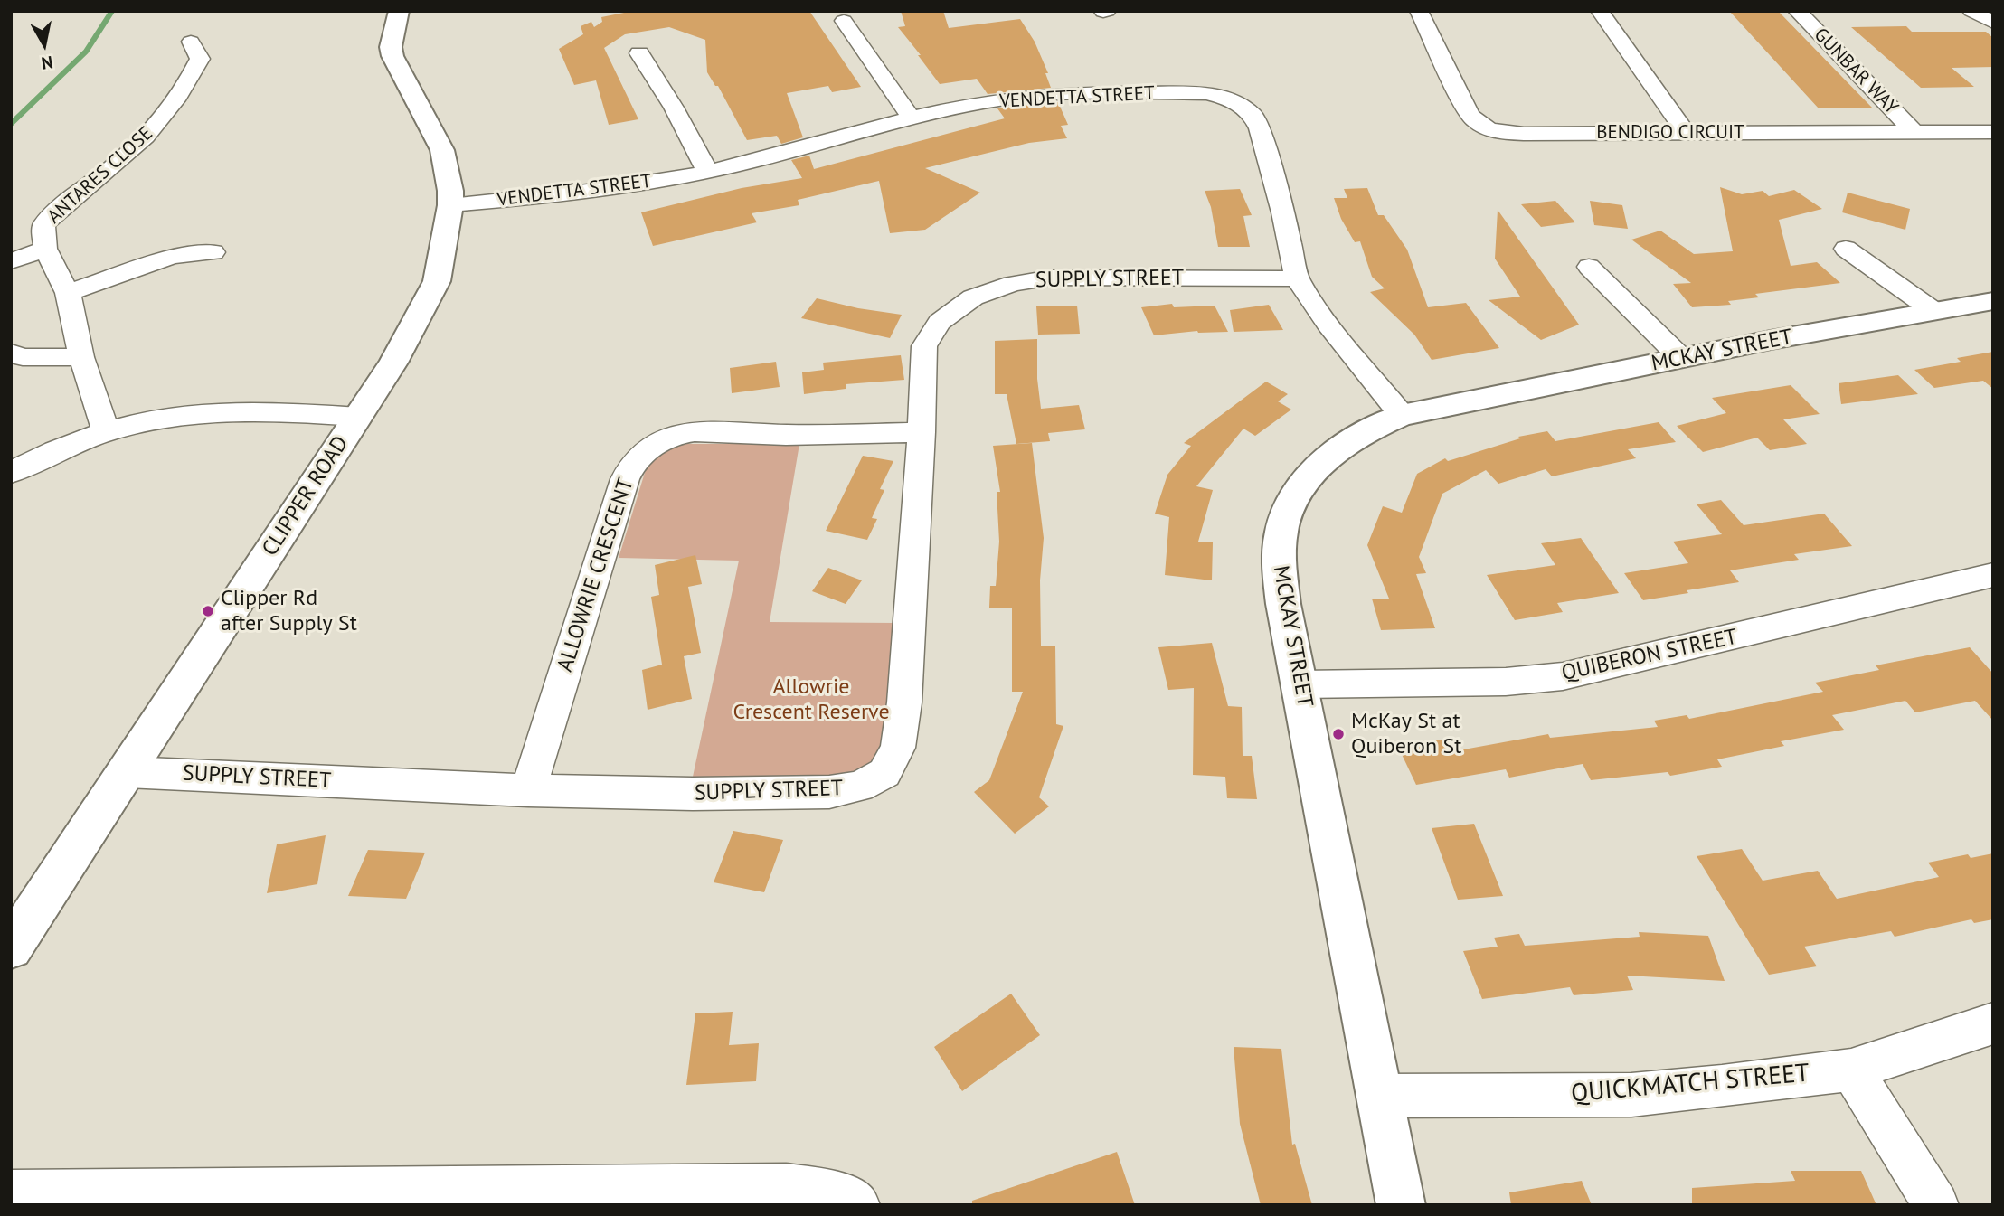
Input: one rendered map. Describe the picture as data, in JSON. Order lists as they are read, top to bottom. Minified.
{"streets":{"street":["GUNBAR WAY","VENDETTA STREET","BENDIGO CIRCUIT","ANTARES CLOSE","SUPPLY STREET","MCKAY STREET","CLIPPER ROAD","ALLOWRIE CRESCENT","QUIBERON STREET","QUICKMATCH STREET"]},"crossings":[["GUNBAR WAY","BENDIGO CIRCUIT"],["VENDETTA STREET","SUPPLY STREET"],["VENDETTA STREET","MCKAY STREET"],["VENDETTA STREET","CLIPPER ROAD"],["SUPPLY STREET","CLIPPER ROAD"],["SUPPLY STREET","ALLOWRIE CRESCENT"],["MCKAY STREET","QUIBERON STREET"],["MCKAY STREET","QUICKMATCH STREET"]],"parks":["Allowrie Crescent Reserve"],"places":["Clipper Rd after Supply St","McKay St at Quiberon St"],"north":"bottom"}
